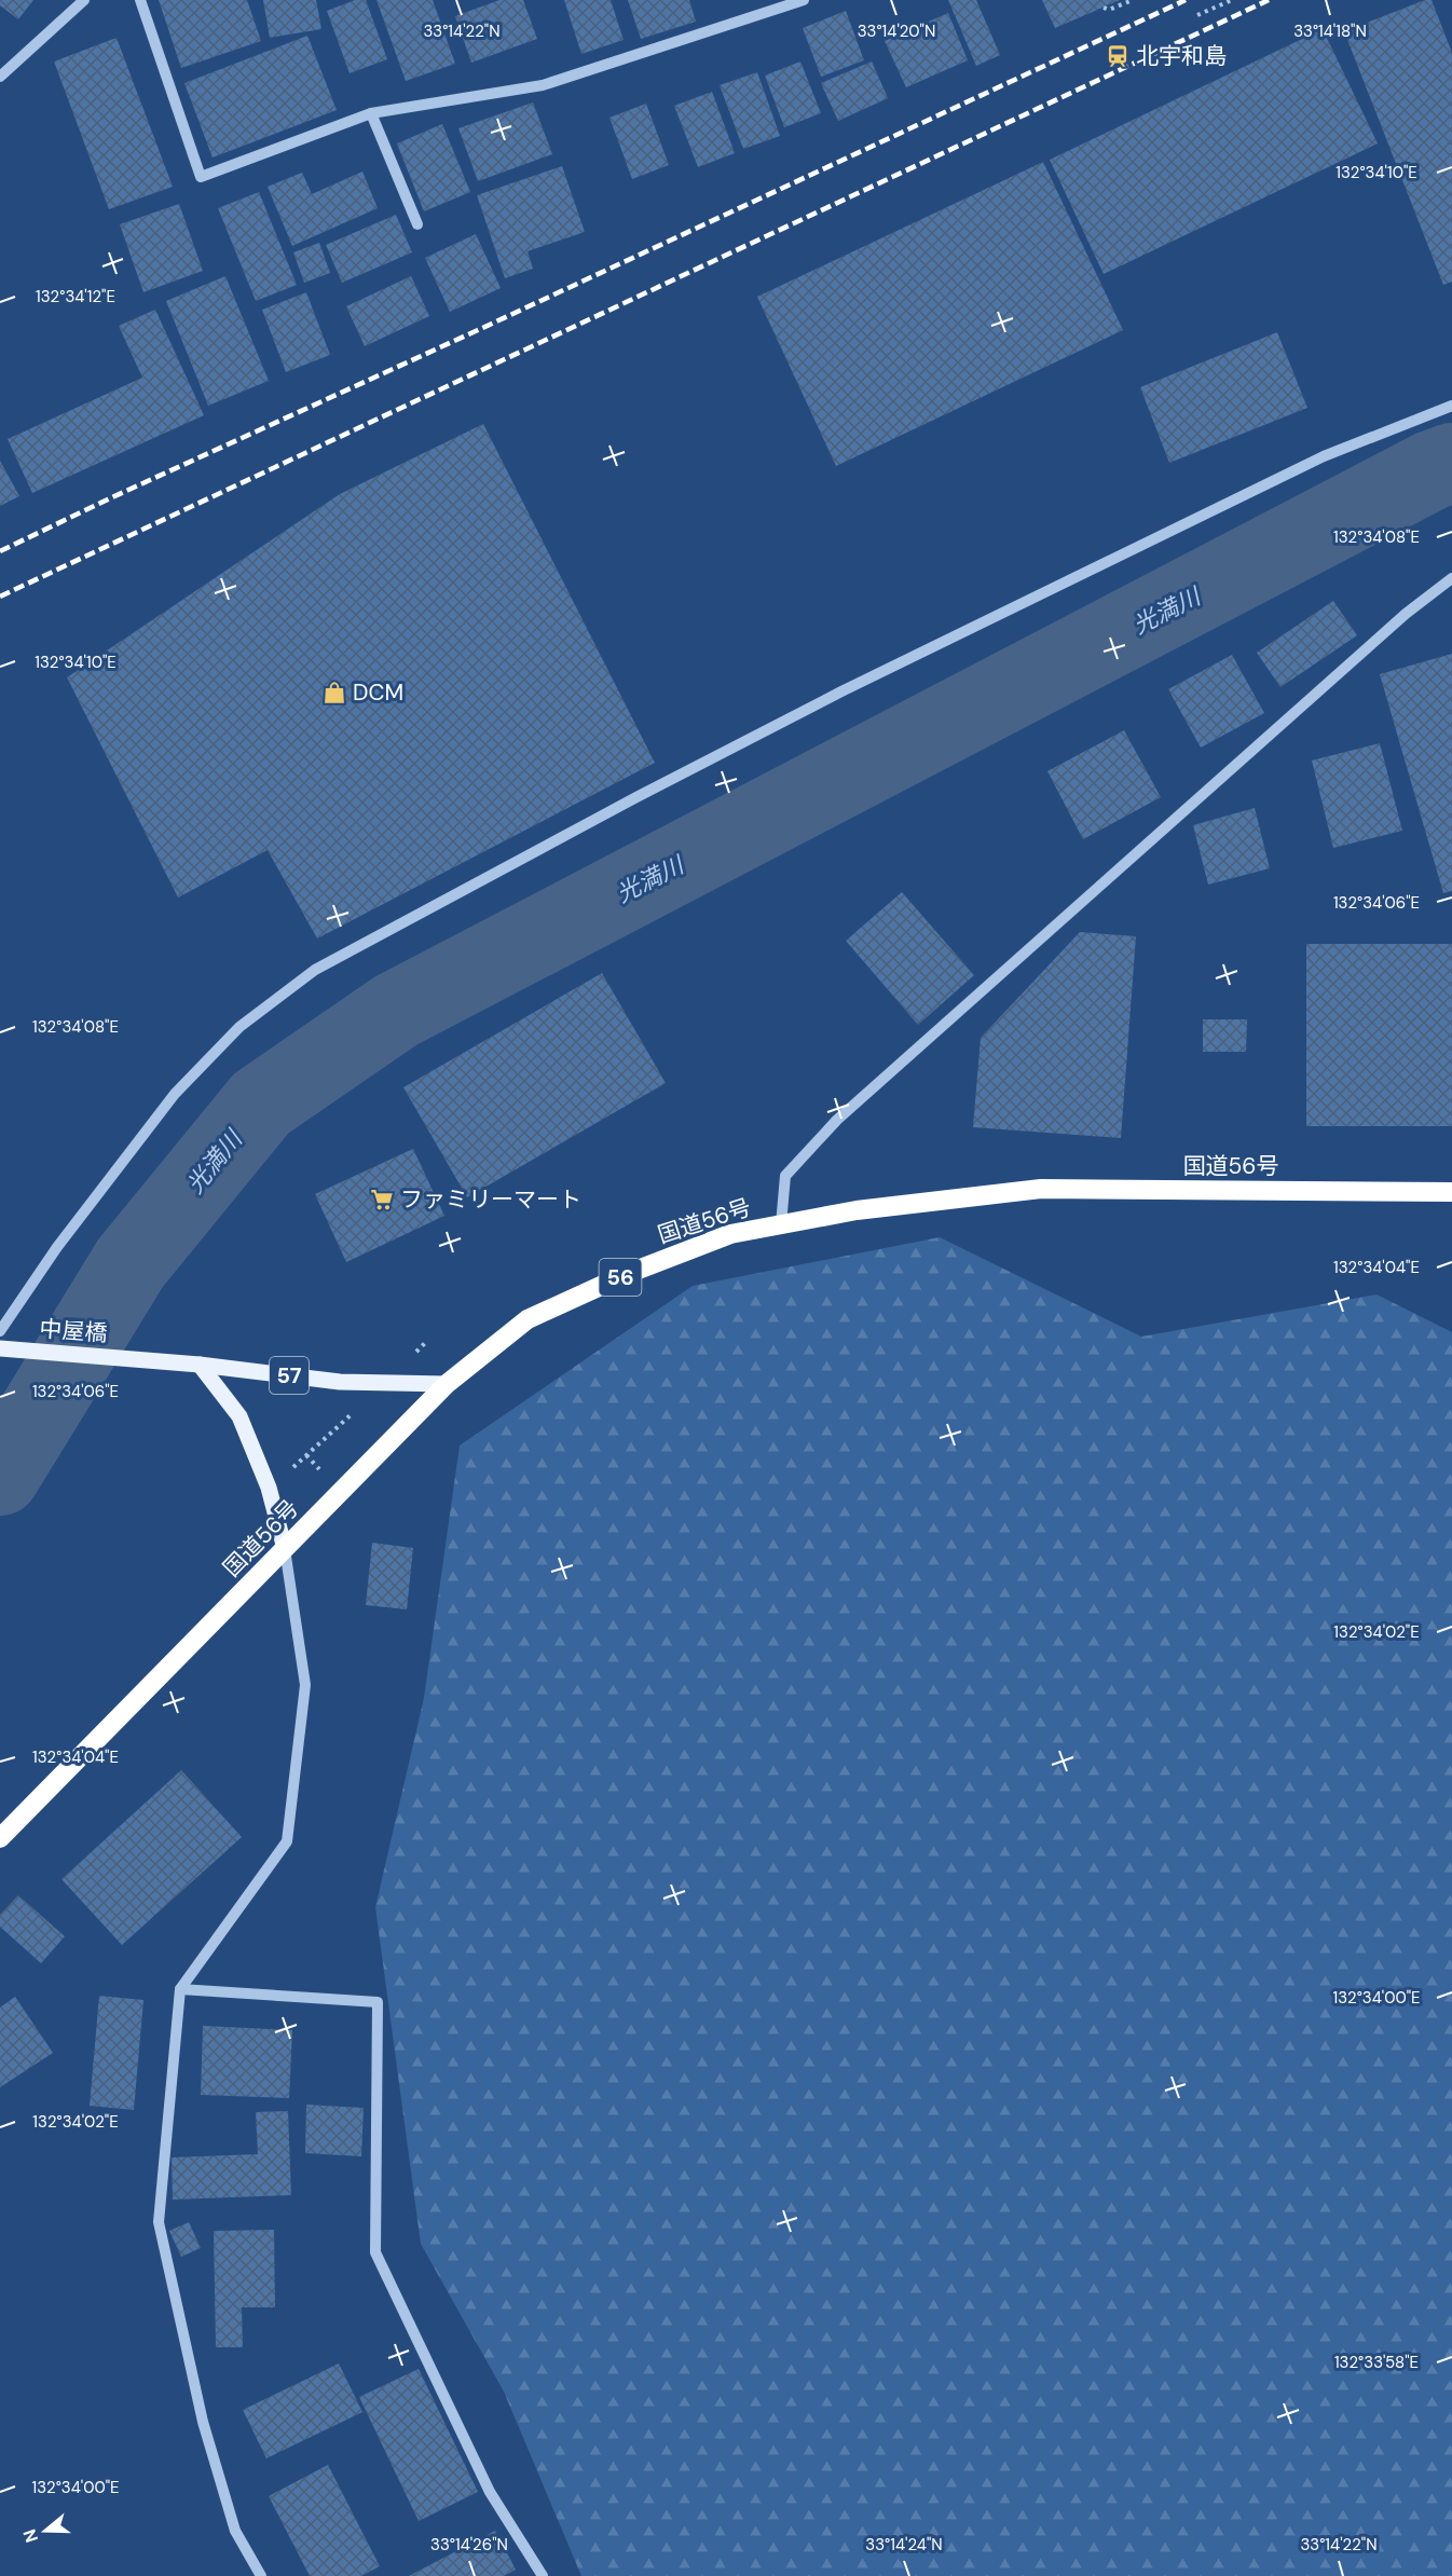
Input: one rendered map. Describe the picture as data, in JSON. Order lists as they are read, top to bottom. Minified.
{"streets":{"highway":["国道56号","56"],"main road":["中屋橋","57"]},"crossings":[["国道56号","57"],["中屋橋","57"]],"water":["光満川"],"places":{"station":["北宇和島"],"shop":["DCM"],"supermarket":["ファミリーマート"]},"north":"left","coordinates":["33°14'22\"N","33°14'20\"N","33°14'18\"N","132°34'10\"E","132°34'12\"E","132°34'08\"E","132°34'06\"E","132°34'04\"E","132°34'02\"E","132°34'00\"E","132°33'58\"E","33°14'26\"N","33°14'24\"N"]}
